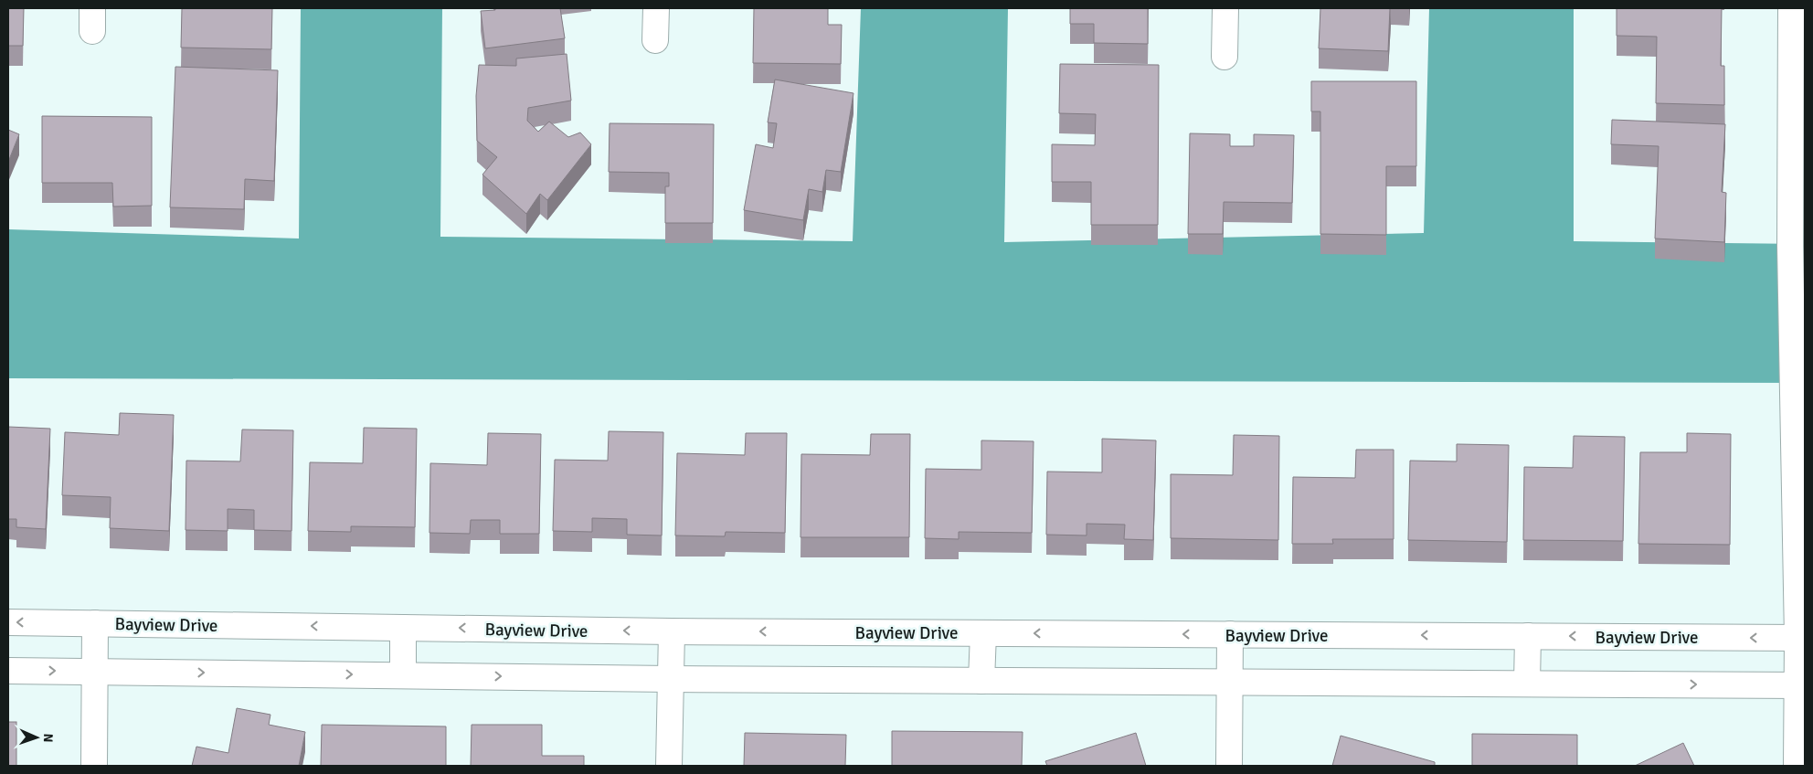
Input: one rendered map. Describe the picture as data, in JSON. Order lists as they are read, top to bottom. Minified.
{"streets":{"street":["Bayview Drive"]},"north":"right"}
